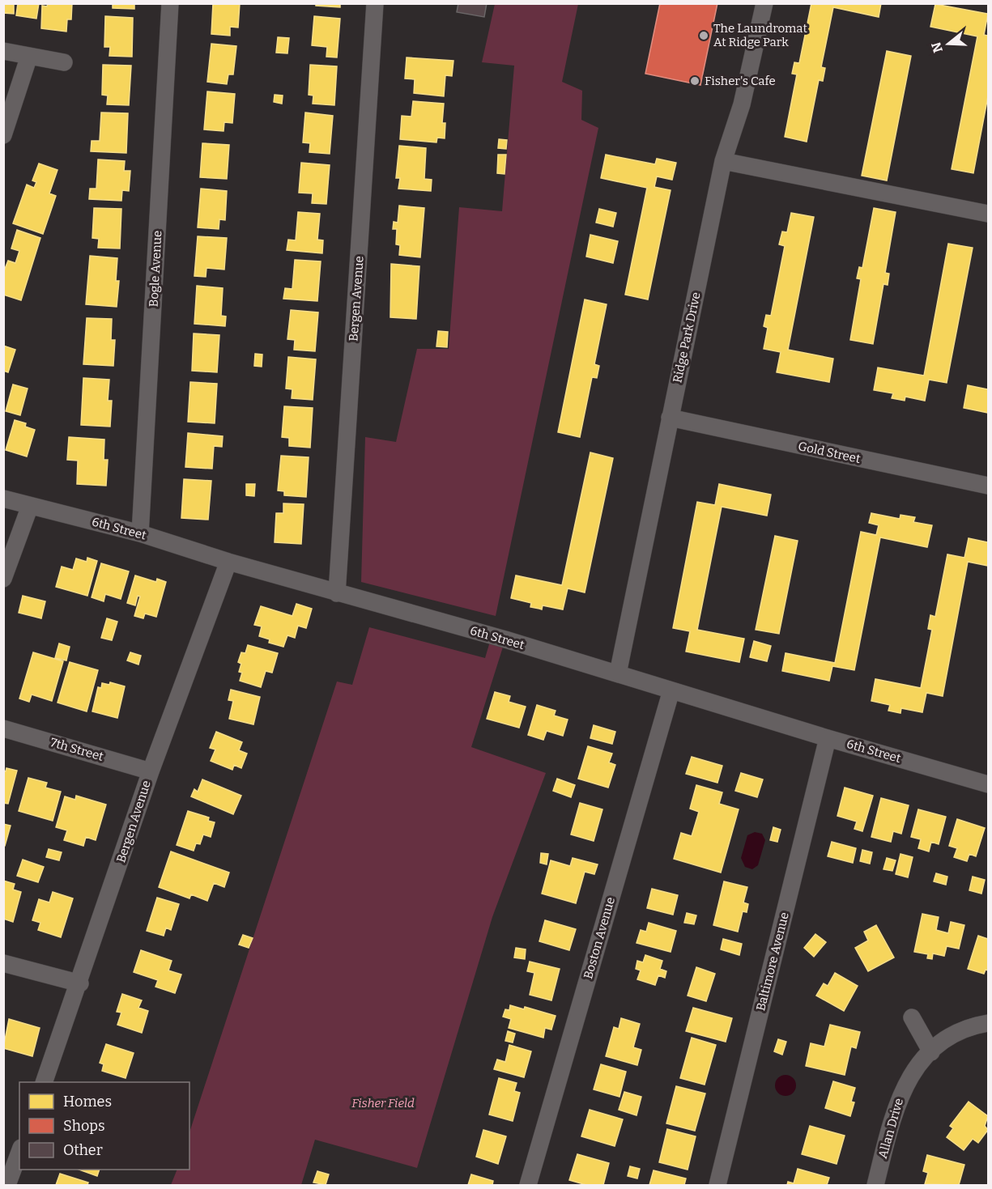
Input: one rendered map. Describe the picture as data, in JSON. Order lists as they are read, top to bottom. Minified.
{"streets":{"street":["Bogle Avenue","Bergen Avenue","Ridge Park Drive","Gold Street","6th Street","7th Street","Boston Avenue","Baltimore Avenue","Allan Drive"]},"crossings":[["Bogle Avenue","6th Street"],["Bergen Avenue","6th Street"],["Bergen Avenue","7th Street"],["Ridge Park Drive","Gold Street"],["Ridge Park Drive","6th Street"],["6th Street","Boston Avenue"],["6th Street","Baltimore Avenue"]],"parks":["Fisher Field"],"places":["The Laundromat At Ridge Park","Fisher's Cafe"],"legend":["Homes","Shops","Other"],"north":"left"}
